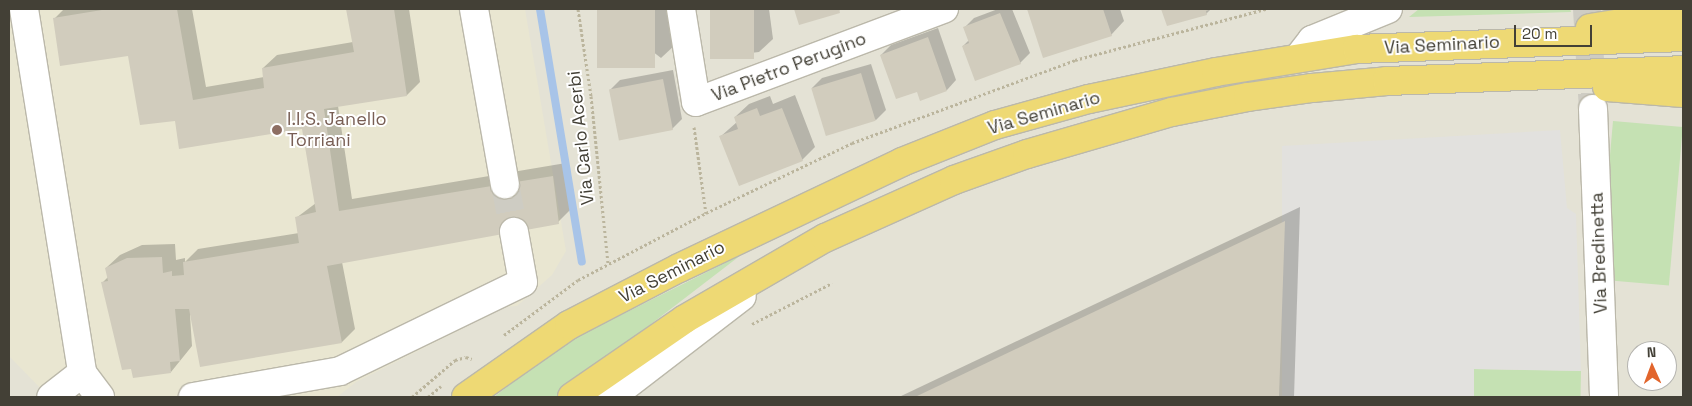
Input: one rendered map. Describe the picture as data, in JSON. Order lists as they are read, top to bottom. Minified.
{"streets":{"highway":["Via Seminario"],"street":["Via Pietro Perugino","Via Bredinetta"],"path":["Via Carlo Acerbi"]},"places":["I.I.S. Janello Torriani"],"scale_bar":"20 m","north":"top"}
